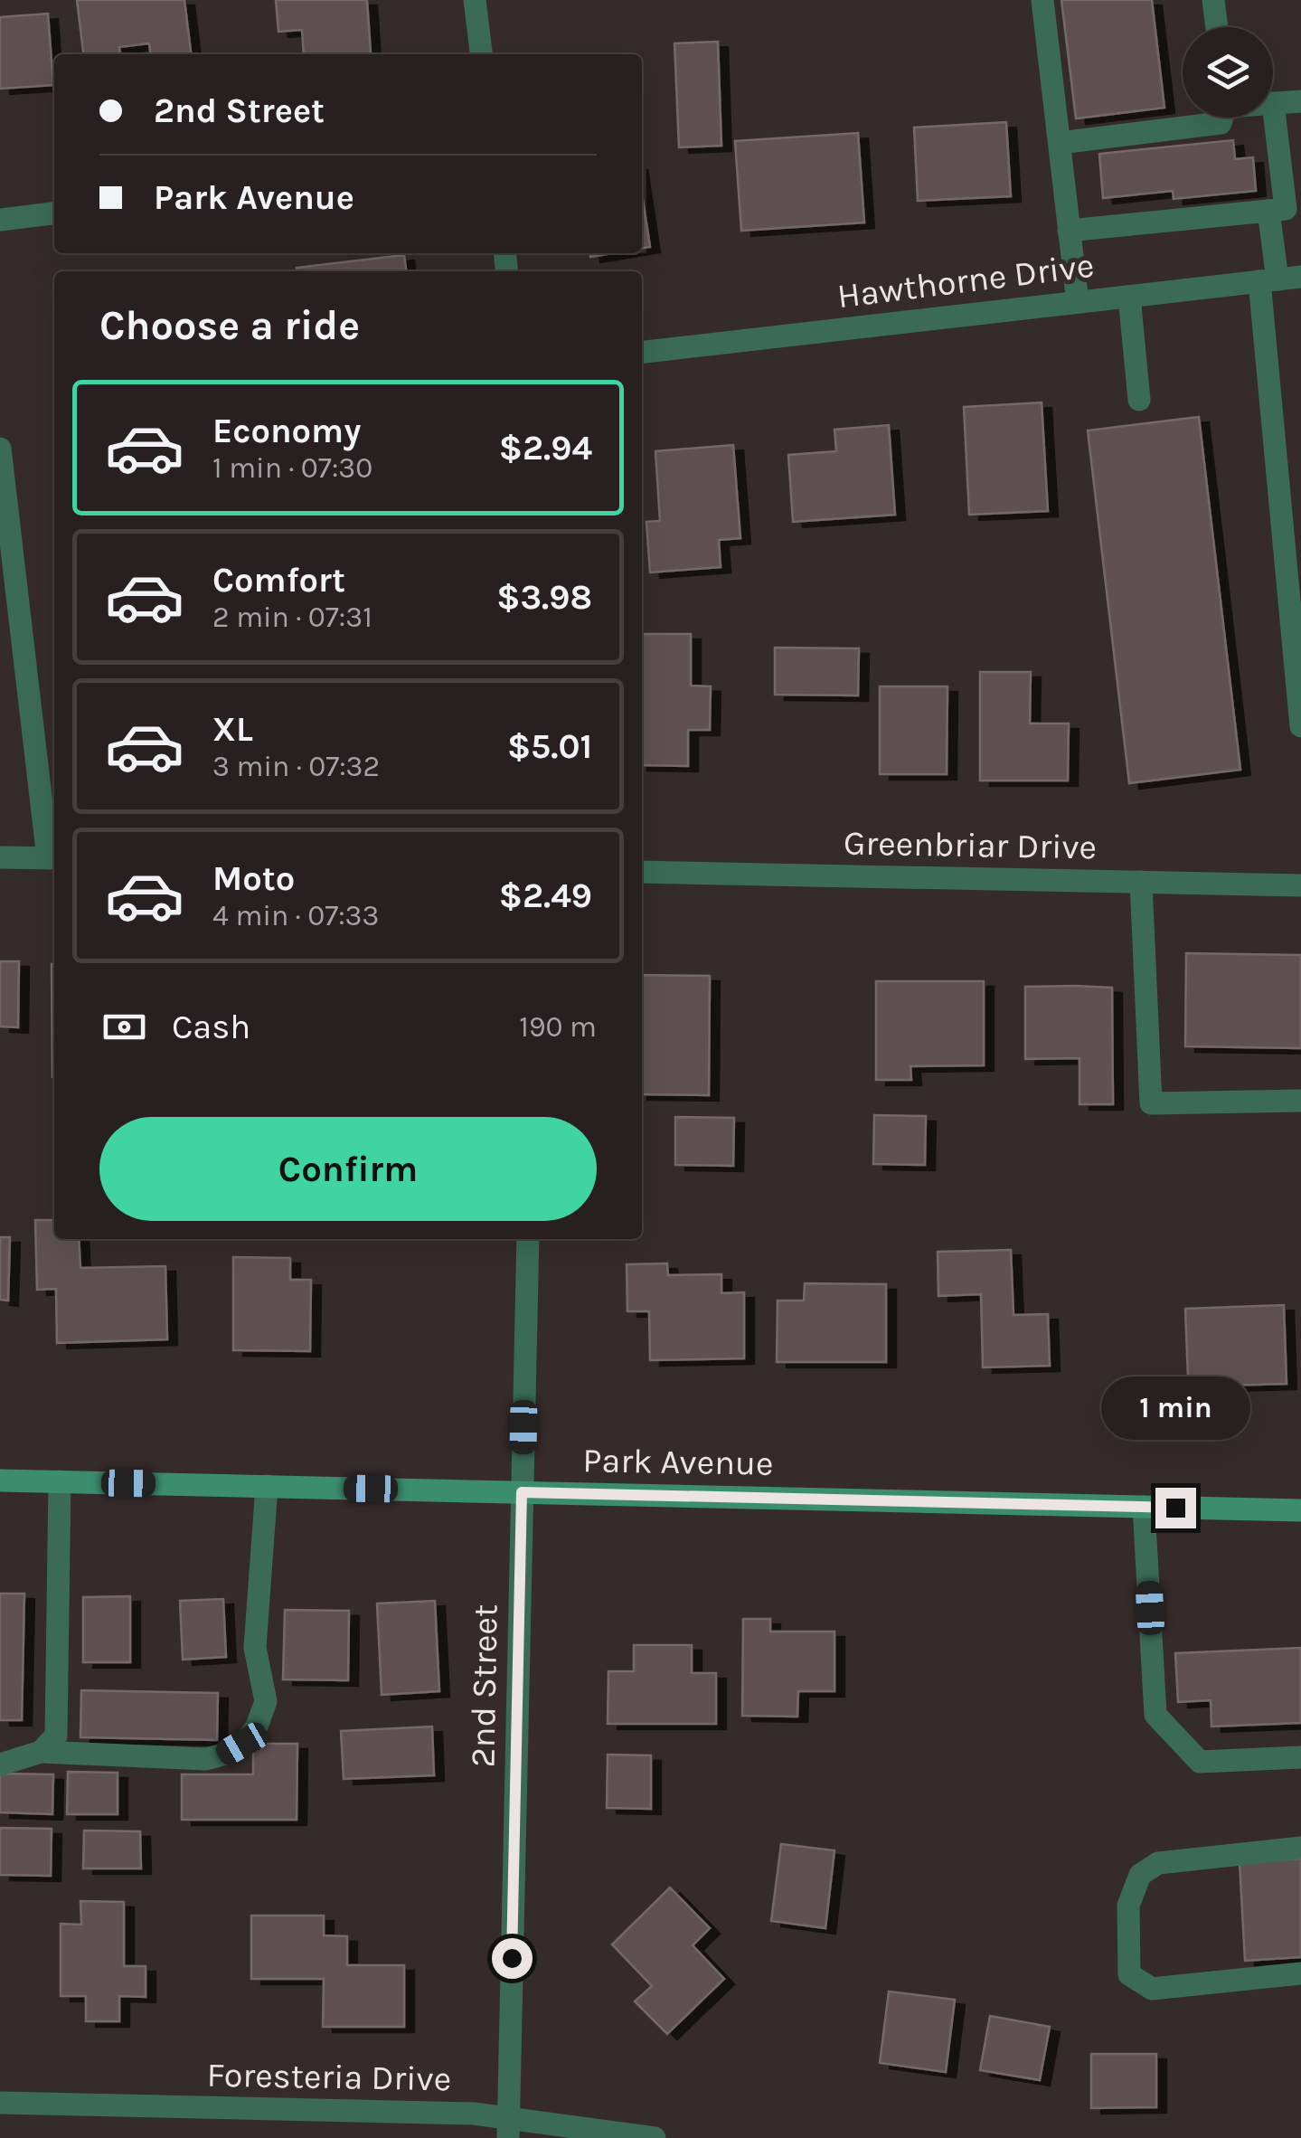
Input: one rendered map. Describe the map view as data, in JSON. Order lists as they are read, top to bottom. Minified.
{"streets":{"street":["Hawthorne Drive","Greenbriar Drive","Park Avenue","2nd Street","Foresteria Drive"]},"crossings":[["Park Avenue","2nd Street"],["2nd Street","Foresteria Drive"]],"page":{"banner":["2nd Street","Park Avenue"],"heading":"Choose a ride","list":[{"name":"Economy","note":"1 min · 07:30","value":"$2.94"},{"name":"Comfort","note":"2 min · 07:31","value":"$3.98"},{"name":"XL","note":"3 min · 07:32","value":"$5.01"},{"name":"Moto","note":"4 min · 07:33","value":"$2.49"}],"pay":["Cash","190 m"],"buttons":"Confirm","bubble":"1 min"}}
